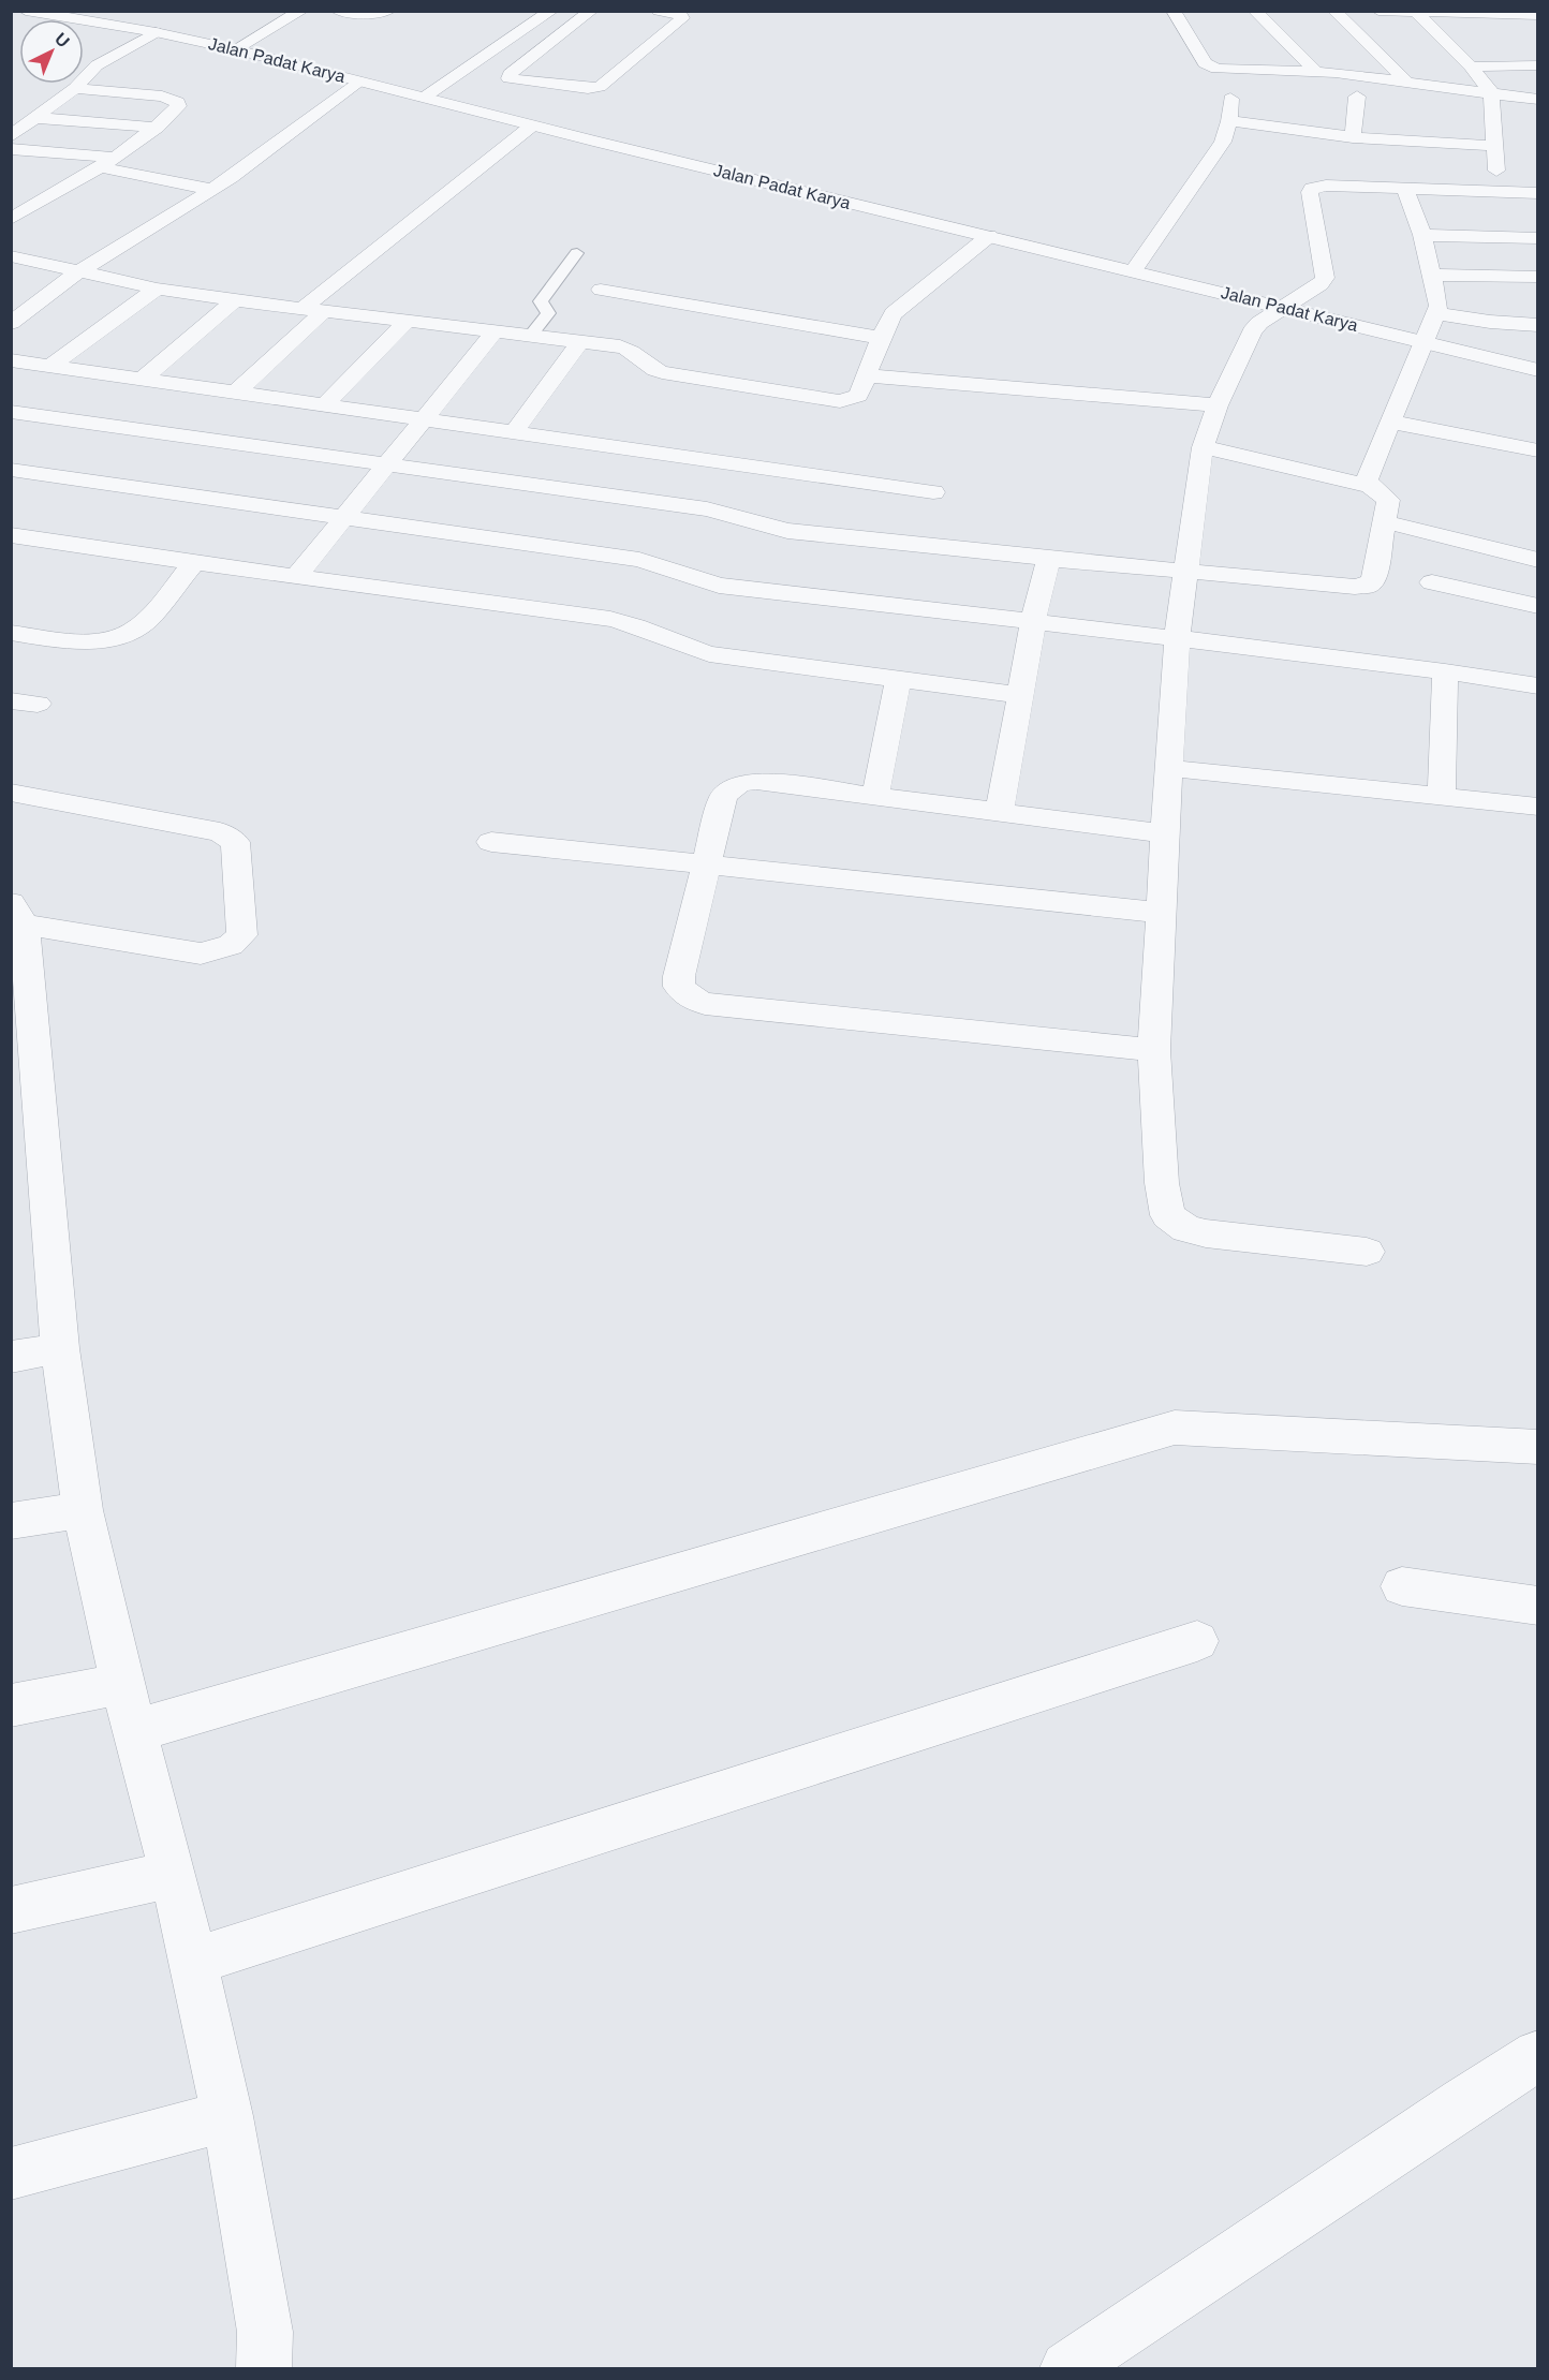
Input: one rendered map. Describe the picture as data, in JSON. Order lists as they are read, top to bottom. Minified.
{"streets":{"street":["Jalan Padat Karya"]},"north":"top right"}
